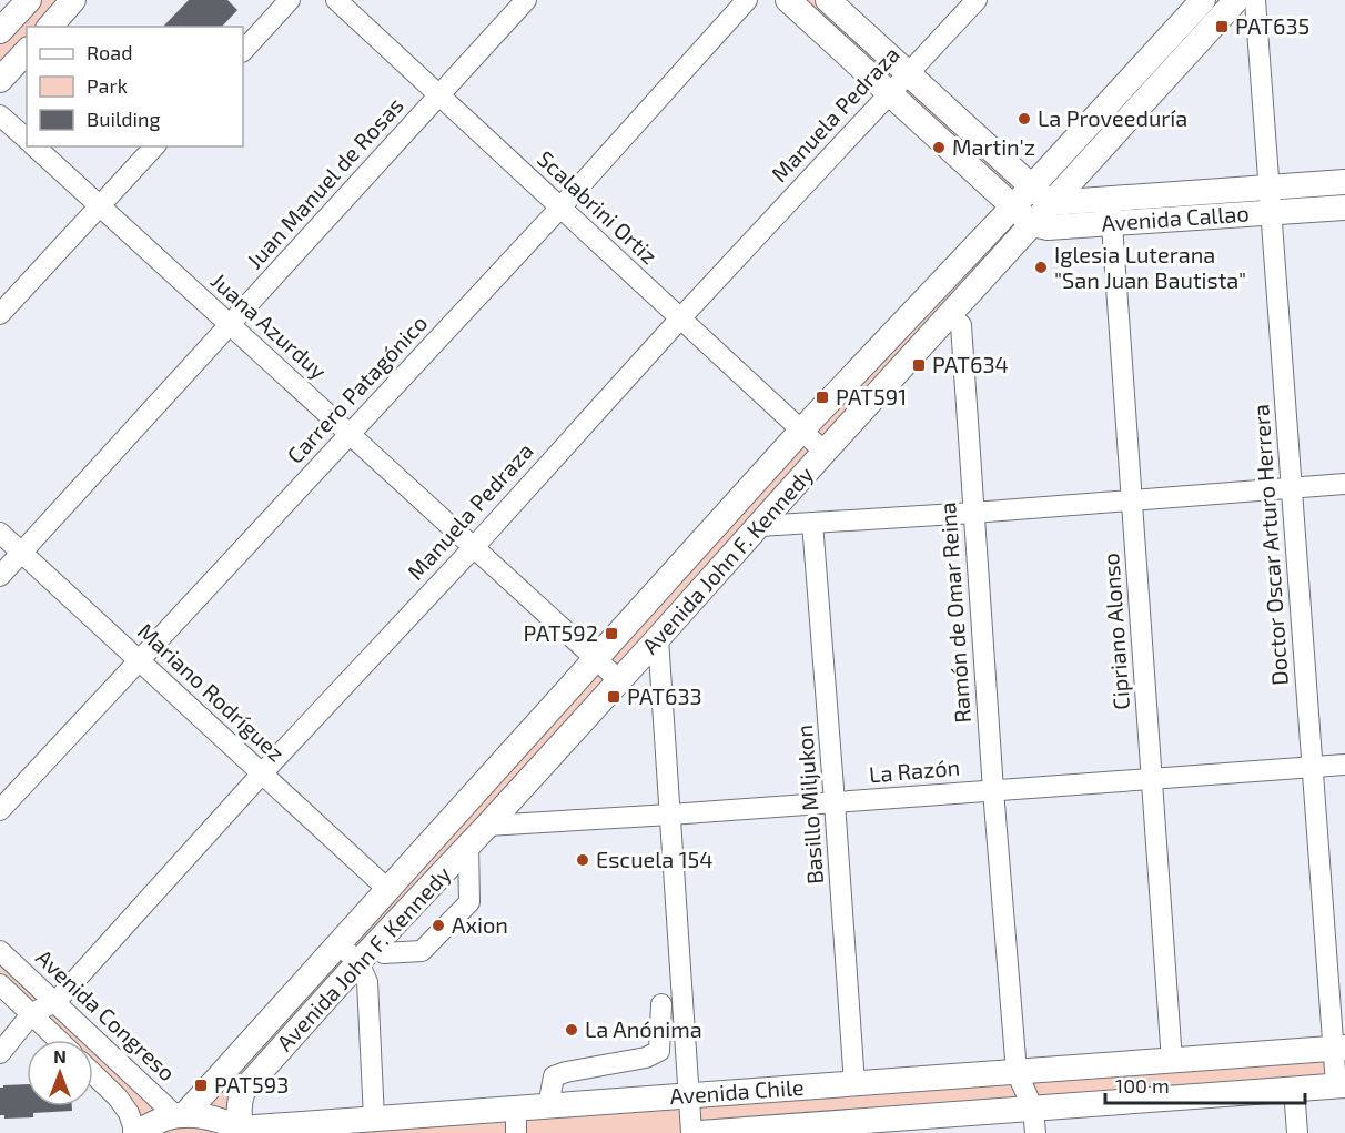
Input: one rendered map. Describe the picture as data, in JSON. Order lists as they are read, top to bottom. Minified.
{"streets":{"main road":["Avenida Callao","Avenida John F. Kennedy","Avenida Chile"],"street":["Manuela Pedraza","Juan Manuel de Rosas","Scalabrini Ortiz","Juana Azurduy","Carrero Patagónico","Doctor Oscar Arturo Herrera","Ramón de Omar Reina","Cipriano Alonso","Mariano Rodríguez","La Razón","Basillo Miljukon","Avenida Congreso"]},"crossings":[["Manuela Pedraza","Scalabrini Ortiz"],["Manuela Pedraza","Juana Azurduy"],["Manuela Pedraza","Mariano Rodríguez"],["Manuela Pedraza","Avenida Congreso"],["Juan Manuel de Rosas","Scalabrini Ortiz"],["Juan Manuel de Rosas","Juana Azurduy"],["Juan Manuel de Rosas","Mariano Rodríguez"],["Scalabrini Ortiz","Carrero Patagónico"],["Scalabrini Ortiz","Avenida John F. Kennedy"],["Avenida Callao","Doctor Oscar Arturo Herrera"],["Avenida Callao","Avenida John F. Kennedy"],["Avenida Callao","Cipriano Alonso"],["Juana Azurduy","Carrero Patagónico"],["Juana Azurduy","Avenida John F. Kennedy"],["Carrero Patagónico","Mariano Rodríguez"],["Doctor Oscar Arturo Herrera","La Razón"],["Doctor Oscar Arturo Herrera","Avenida Chile"],["Avenida John F. Kennedy","Ramón de Omar Reina"],["Avenida John F. Kennedy","Mariano Rodríguez"],["Avenida John F. Kennedy","La Razón"],["Avenida John F. Kennedy","Avenida Congreso"],["Avenida John F. Kennedy","Avenida Chile"],["Ramón de Omar Reina","La Razón"],["Ramón de Omar Reina","Avenida Chile"],["Cipriano Alonso","La Razón"],["Cipriano Alonso","Avenida Chile"],["La Razón","Basillo Miljukon"],["Basillo Miljukon","Avenida Chile"],["Avenida Congreso","Avenida Chile"]],"places":{"transit":["PAT635","PAT634","PAT591","PAT592","PAT633","PAT593"],"other":["La Proveeduría","Martin'z","Iglesia Luterana \"San Juan Bautista\"","Escuela 154","Axion","La Anónima"]},"legend":["Road","Park","Building"],"scale_bar":"100 m","north":"top"}
